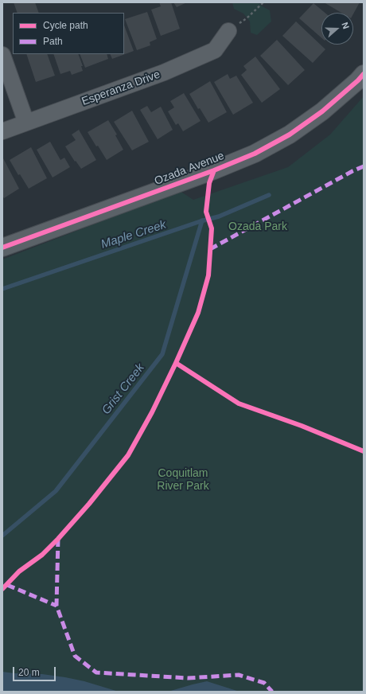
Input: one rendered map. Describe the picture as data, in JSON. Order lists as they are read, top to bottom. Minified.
{"streets":{"street":["Esperanza Drive","Ozada Avenue"]},"water":["Maple Creek","Grist Creek"],"parks":["Ozada Park","Coquitlam River Park"],"legend":["Cycle path","Path"],"scale_bar":"20 m","north":"right"}
